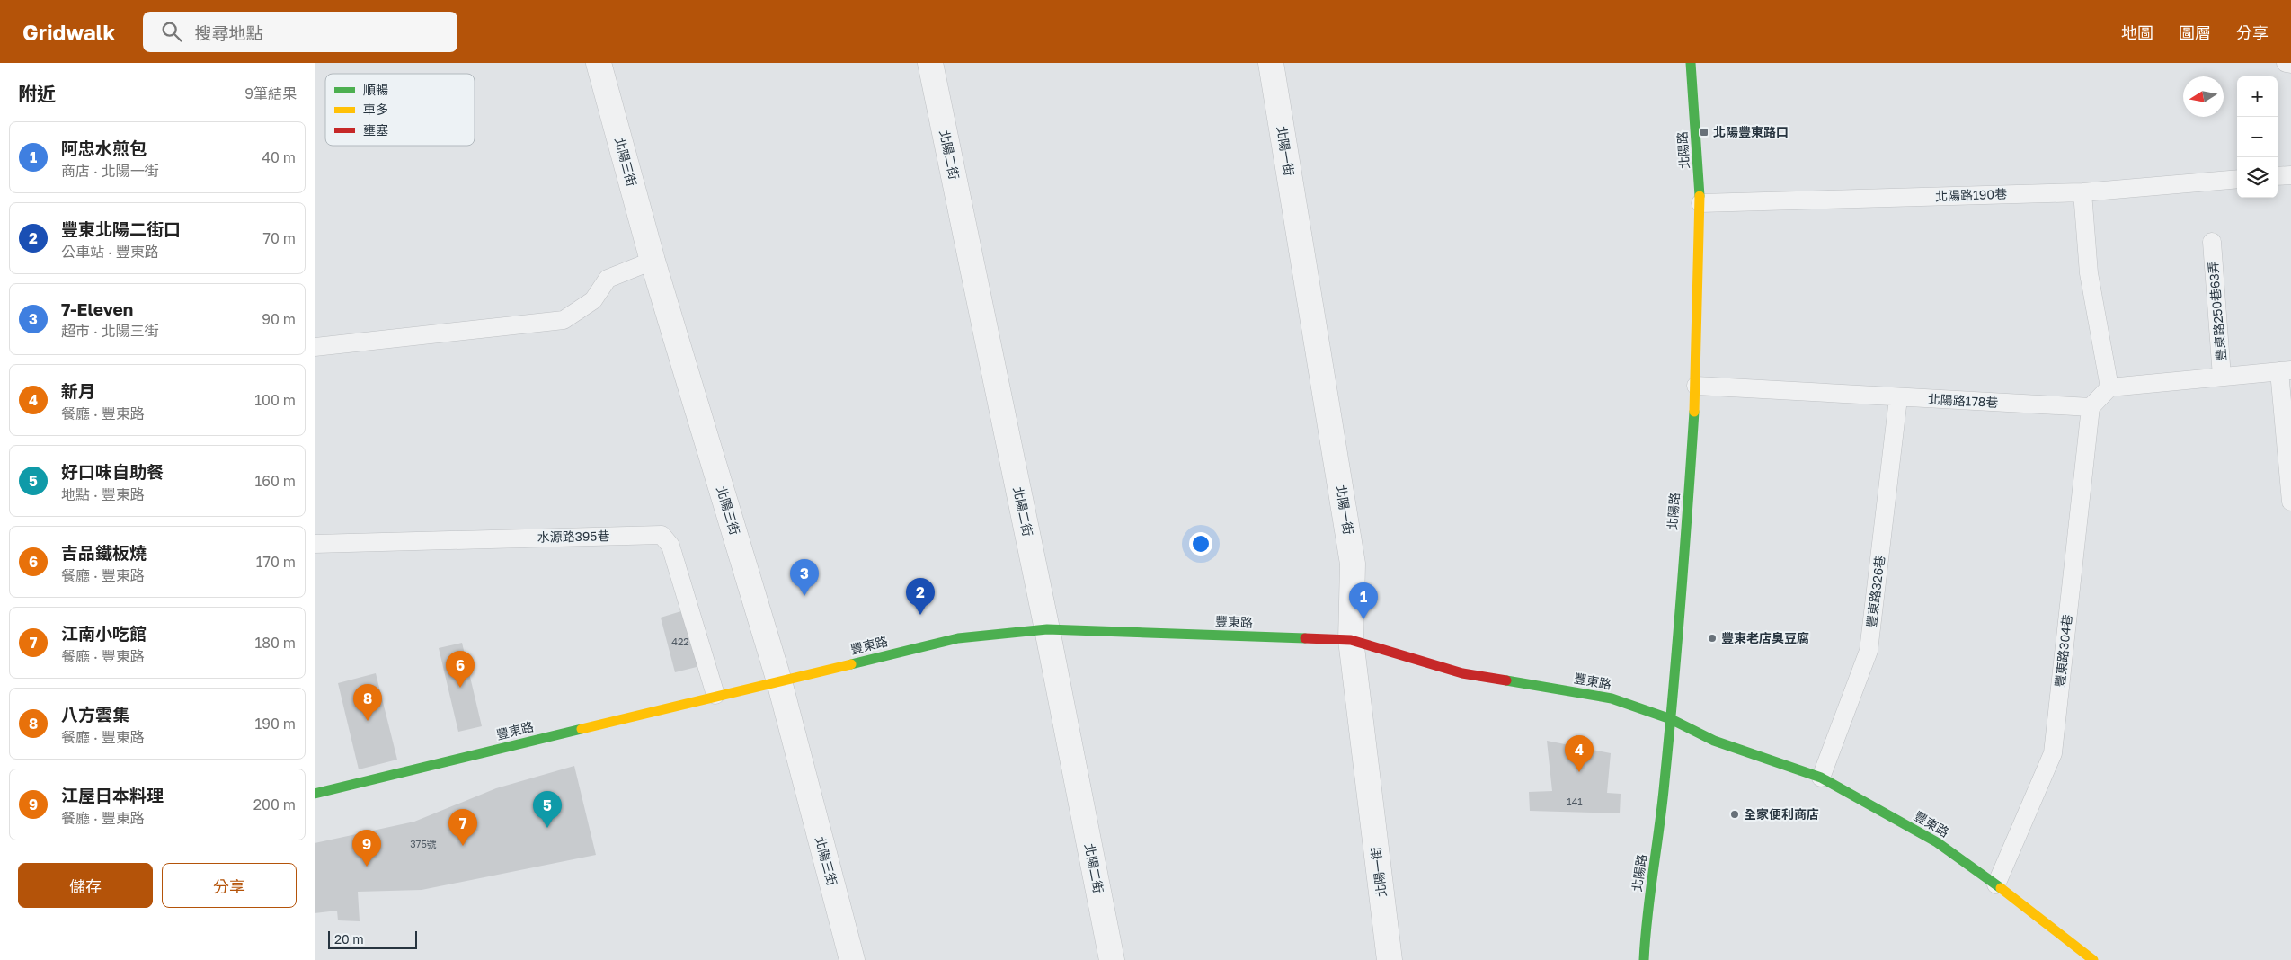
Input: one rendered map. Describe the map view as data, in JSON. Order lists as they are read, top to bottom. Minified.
{"streets":{"street":["北陽路","北陽一街","北陽二街","北陽三街","豐東路"],"lane":["北陽路190巷","豐東路250巷63弄","北陽路178巷","水源路395巷","豐東路326巷","豐東路304巷"]},"crossings":[["北陽路","北陽路190巷"],["北陽路","北陽路178巷"],["北陽路","豐東路"],["北陽一街","豐東路"],["北陽二街","豐東路"],["北陽三街","豐東路"],["北陽路178巷","豐東路326巷"],["北陽路178巷","豐東路304巷"],["水源路395巷","豐東路"],["豐東路326巷","豐東路"],["豐東路","豐東路304巷"]],"places":{"transit":["北陽豐東路口"],"other":["豐東老店臭豆腐","全家便利商店"]},"house_numbers":["422","141","375號"],"legend":["順暢","車多","壅塞"],"scale_bar":"20 m","north":"left","page":{"header":"Gridwalk","search":"搜尋地點","nav":["地圖","圖層","分享"],"heading":["附近","9筆結果"],"map_buttons":["+","−"],"list":[{"mark":"1","name":"阿忠水煎包","note":"商店 · 北陽一街","value":"40 m"},{"mark":"2","name":"豐東北陽二街口","note":"公車站 · 豐東路","value":"70 m"},{"mark":"3","name":"7-Eleven","note":"超市 · 北陽三街","value":"90 m"},{"mark":"4","name":"新月","note":"餐廳 · 豐東路","value":"100 m"},{"mark":"5","name":"好口味自助餐","note":"地點 · 豐東路","value":"160 m"},{"mark":"6","name":"吉品鐵板燒","note":"餐廳 · 豐東路","value":"170 m"},{"mark":"7","name":"江南小吃館","note":"餐廳 · 豐東路","value":"180 m"},{"mark":"8","name":"八方雲集","note":"餐廳 · 豐東路","value":"190 m"},{"mark":"9","name":"江屋日本料理","note":"餐廳 · 豐東路","value":"200 m"}],"pins":["3","2","1","6","8","4","5","7","9"],"buttons":["儲存","分享"],"scale":"20 m"}}
